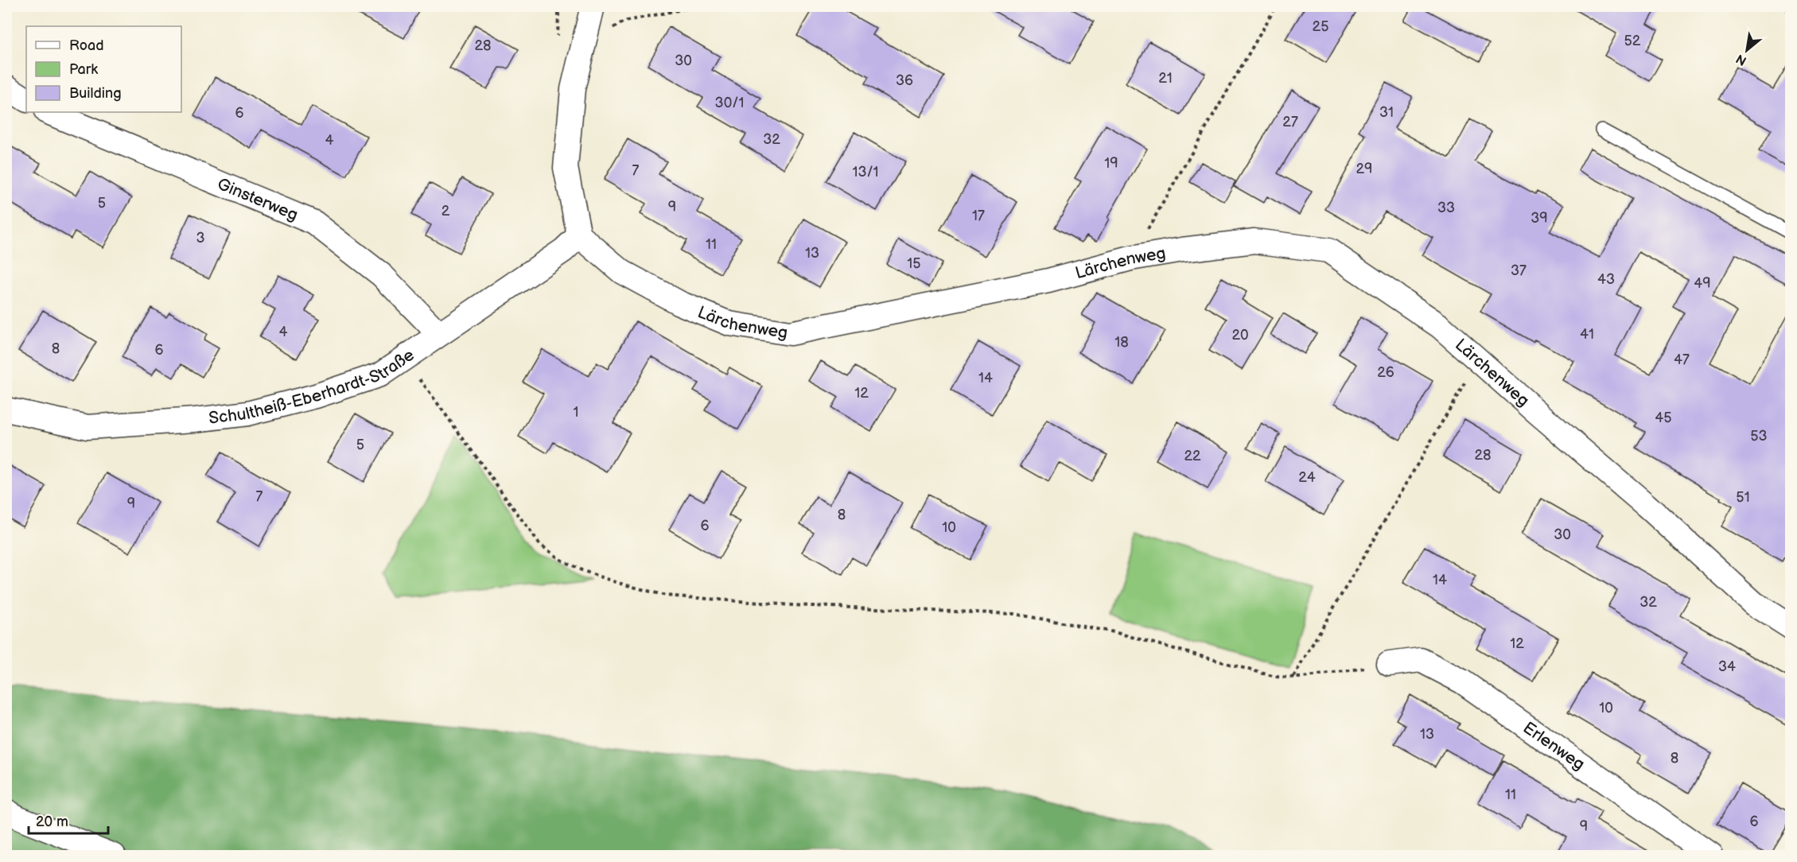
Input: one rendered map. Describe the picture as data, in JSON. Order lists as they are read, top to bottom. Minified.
{"streets":{"street":["Ginsterweg","Lärchenweg","Schultheiß-Eberhardt-Straße","Erlenweg"]},"crossings":[["Ginsterweg","Schultheiß-Eberhardt-Straße"],["Lärchenweg","Schultheiß-Eberhardt-Straße"]],"house_numbers":["25","52","28","30","21","36","30/1","31","6","27","32","4","19","29","7","13/1","5","9","33","2","17","39","3","11","13","15","37","43","49","4","41","20","18","8","6","47","26","14","12","1","45","53","5","28","22","24","7","51","9","8","6","10","30","14","32","12","34","10","13","8","11","6","9"],"legend":["Road","Park","Building"],"scale_bar":"20 m","north":"bottom left"}
